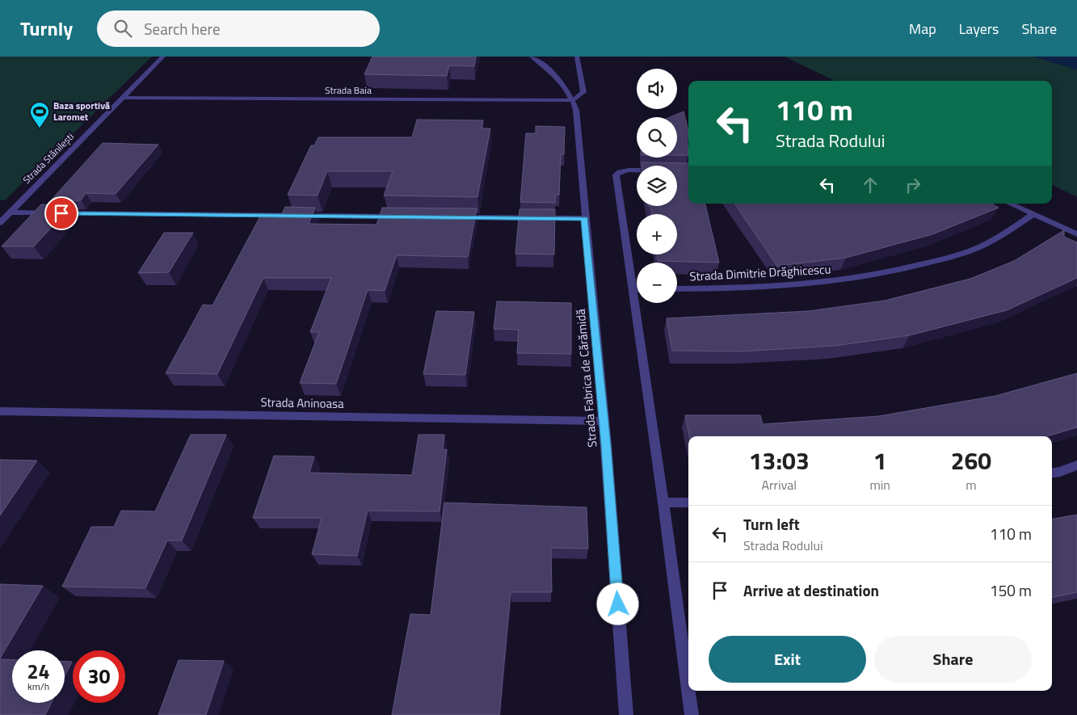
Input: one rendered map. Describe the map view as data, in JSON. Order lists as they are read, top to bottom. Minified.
{"streets":{"street":["Strada Baia","Strada Stănilești","Strada Dimitrie Drăghicescu","Strada Fabrica de Cărămidă","Strada Aninoasa"]},"crossings":[["Strada Baia","Strada Stănilești"],["Strada Baia","Strada Fabrica de Cărămidă"],["Strada Fabrica de Cărămidă","Strada Aninoasa"]],"places":{"sports":["Baza sportivă Laromet"]},"page":{"header":"Turnly","search":"Search here","nav":["Map","Layers","Share"],"map_buttons":["+","−"],"turn":["110 m","Strada Rodului"],"eta":["13:03","Arrival","1","min","260","m"],"list":[{"name":"Turn left","note":"Strada Rodului","value":"110 m"},{"name":"Arrive at destination","value":"150 m"}],"buttons":["Exit","Share"],"speed":"24 km/h","limit":"30"}}
